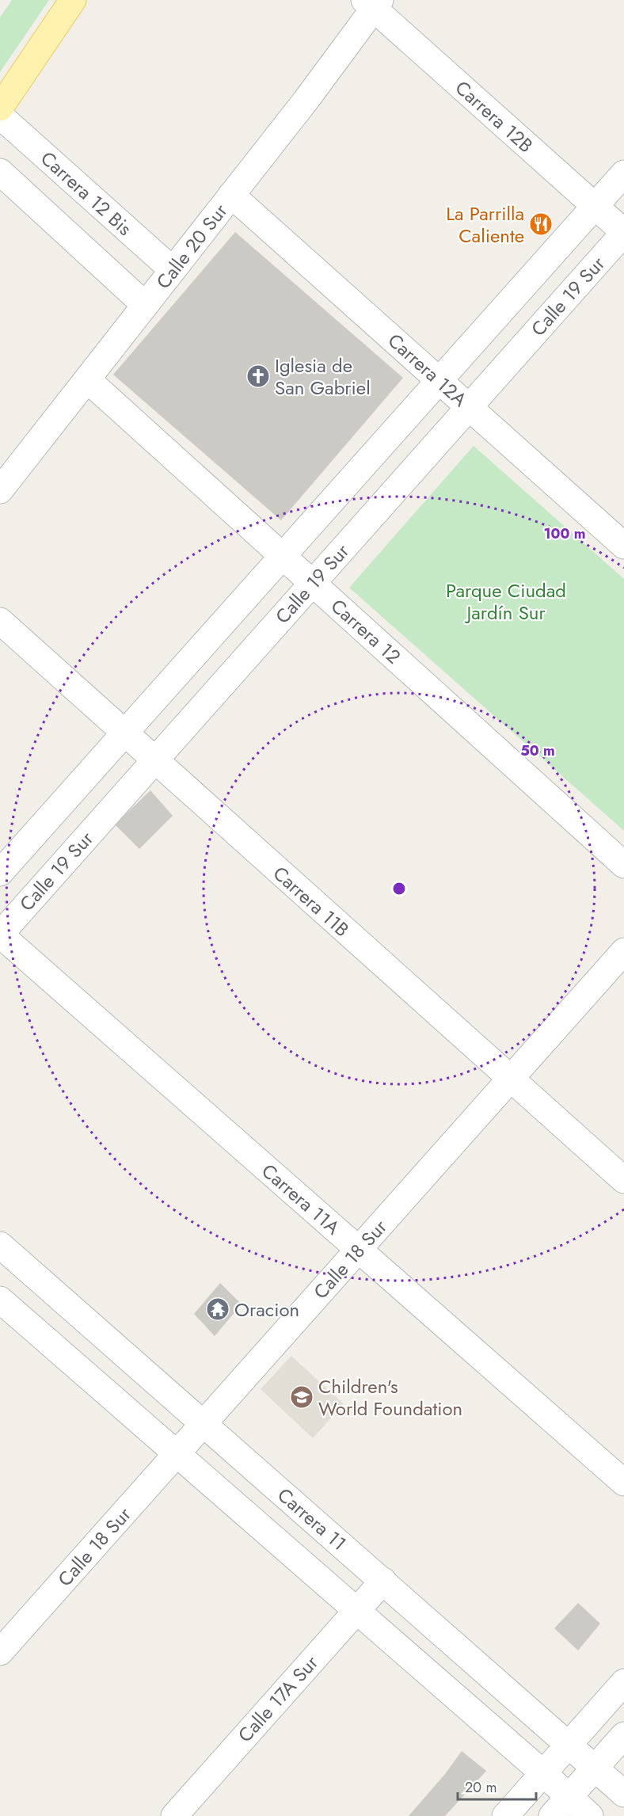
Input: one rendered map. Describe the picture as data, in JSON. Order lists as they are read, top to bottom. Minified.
{"streets":{"street":["Carrera 12B","Carrera 12 Bis","Calle 20 Sur","Calle 19 Sur","Carrera 12A","Carrera 12","Carrera 11B","Carrera 11A","Calle 18 Sur","Carrera 11","Calle 17A Sur"]},"crossings":[["Carrera 12B","Calle 20 Sur"],["Carrera 12B","Calle 19 Sur"],["Carrera 12 Bis","Calle 20 Sur"],["Calle 20 Sur","Carrera 12A"],["Calle 20 Sur","Carrera 12"],["Calle 19 Sur","Carrera 12A"],["Calle 19 Sur","Carrera 12"],["Calle 19 Sur","Carrera 11B"],["Calle 19 Sur","Carrera 11A"],["Carrera 11B","Calle 18 Sur"],["Carrera 11A","Calle 18 Sur"],["Calle 18 Sur","Carrera 11"],["Carrera 11","Calle 17A Sur"]],"parks":["Parque Ciudad Jardín Sur"],"places":{"restaurant":["La Parrilla Caliente"],"church":["Iglesia de San Gabriel"],"temple":["Oracion"],"school or university":["Children's World Foundation"]},"scale_bar":"20 m","rings":["100 m","50 m"]}
